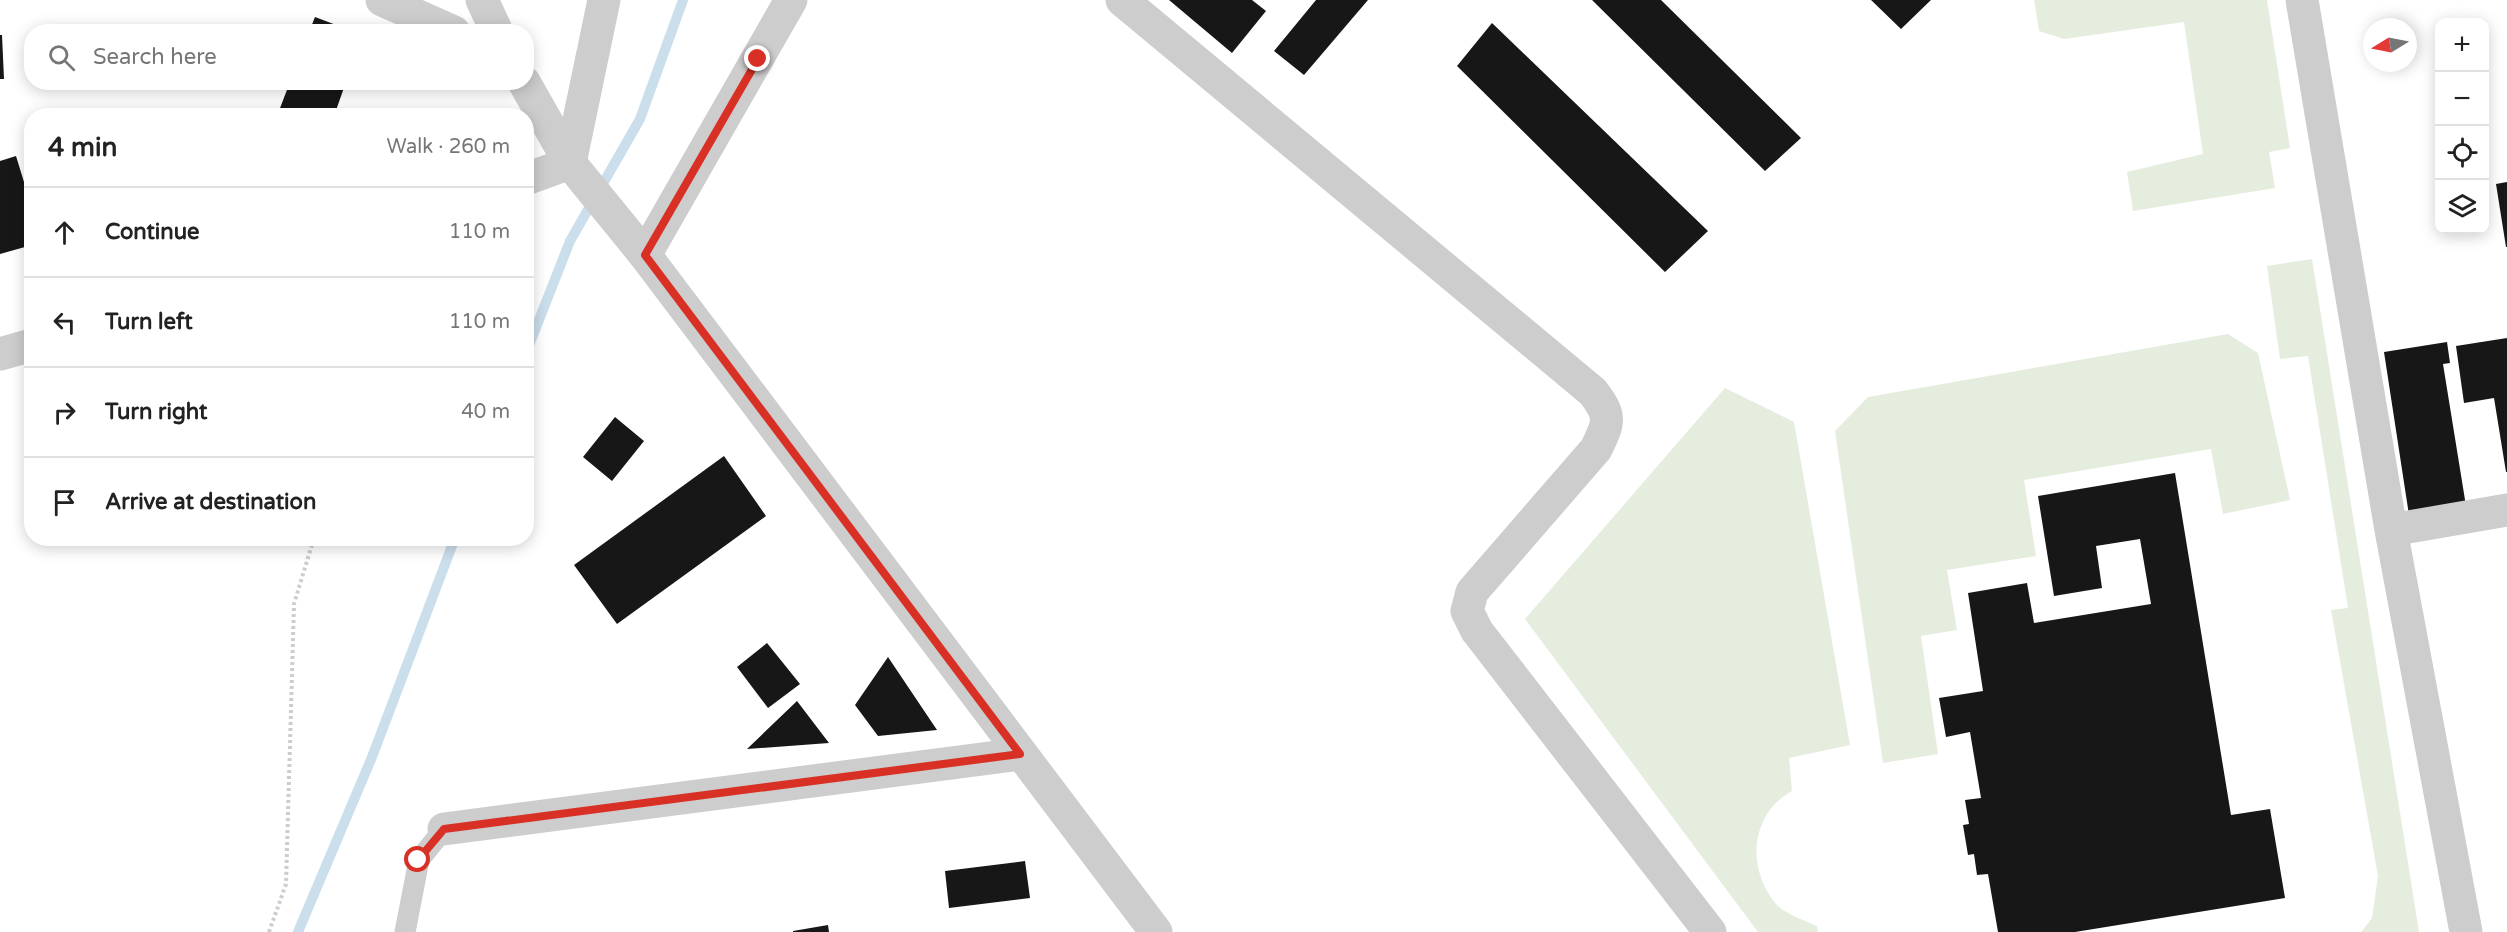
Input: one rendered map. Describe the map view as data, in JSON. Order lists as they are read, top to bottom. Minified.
{"north":"left","page":{"map_buttons":["+","−"],"search":"Search here","heading":["4 min","Walk · 260 m"],"list":[["Continue","110 m"],["Turn left","110 m"],["Turn right","40 m"],"Arrive at destination"]}}
